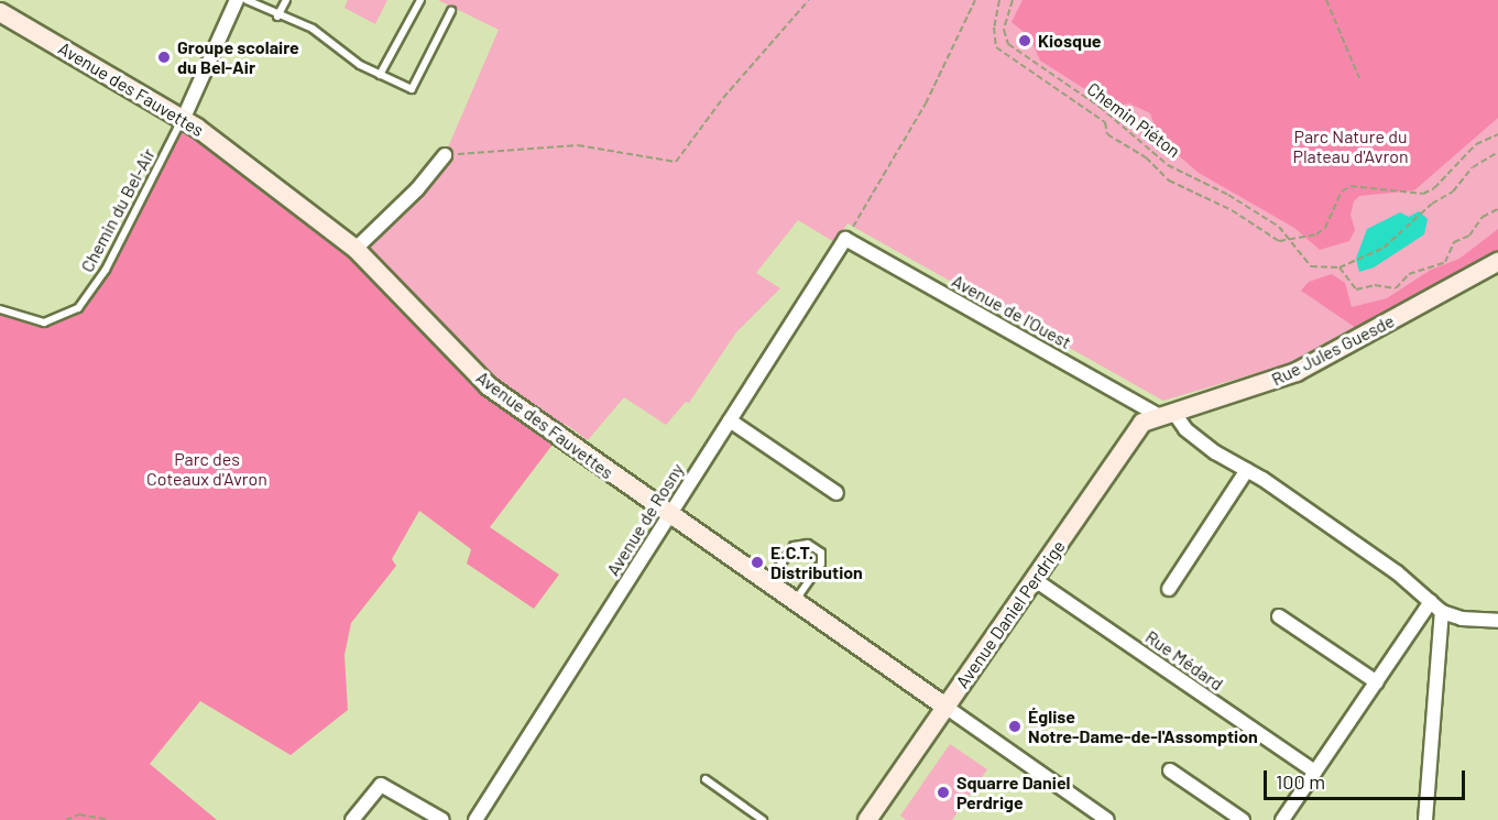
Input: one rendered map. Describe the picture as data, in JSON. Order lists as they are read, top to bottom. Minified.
{"streets":{"street":["Avenue des Fauvettes","Avenue de l'Ouest","Rue Jules Guesde","Avenue de Rosny","Avenue Daniel Perdrige","Rue Médard"],"lane":["Chemin du Bel-Air"],"path":["Chemin Piéton"]},"crossings":[["Avenue des Fauvettes","Chemin du Bel-Air"],["Avenue des Fauvettes","Avenue de Rosny"],["Avenue des Fauvettes","Avenue Daniel Perdrige"],["Avenue de l'Ouest","Rue Jules Guesde"],["Avenue de l'Ouest","Avenue de Rosny"],["Avenue de l'Ouest","Avenue Daniel Perdrige"],["Rue Jules Guesde","Avenue Daniel Perdrige"],["Avenue Daniel Perdrige","Rue Médard"]],"parks":["Parc Nature du Plateau d'Avron","Parc des Coteaux d'Avron"],"places":["Kiosque","Groupe scolaire du Bel-Air","E.C.T. Distribution","Église Notre-Dame-de-l'Assomption","Squarre Daniel Perdrige"],"scale_bar":"100 m"}
